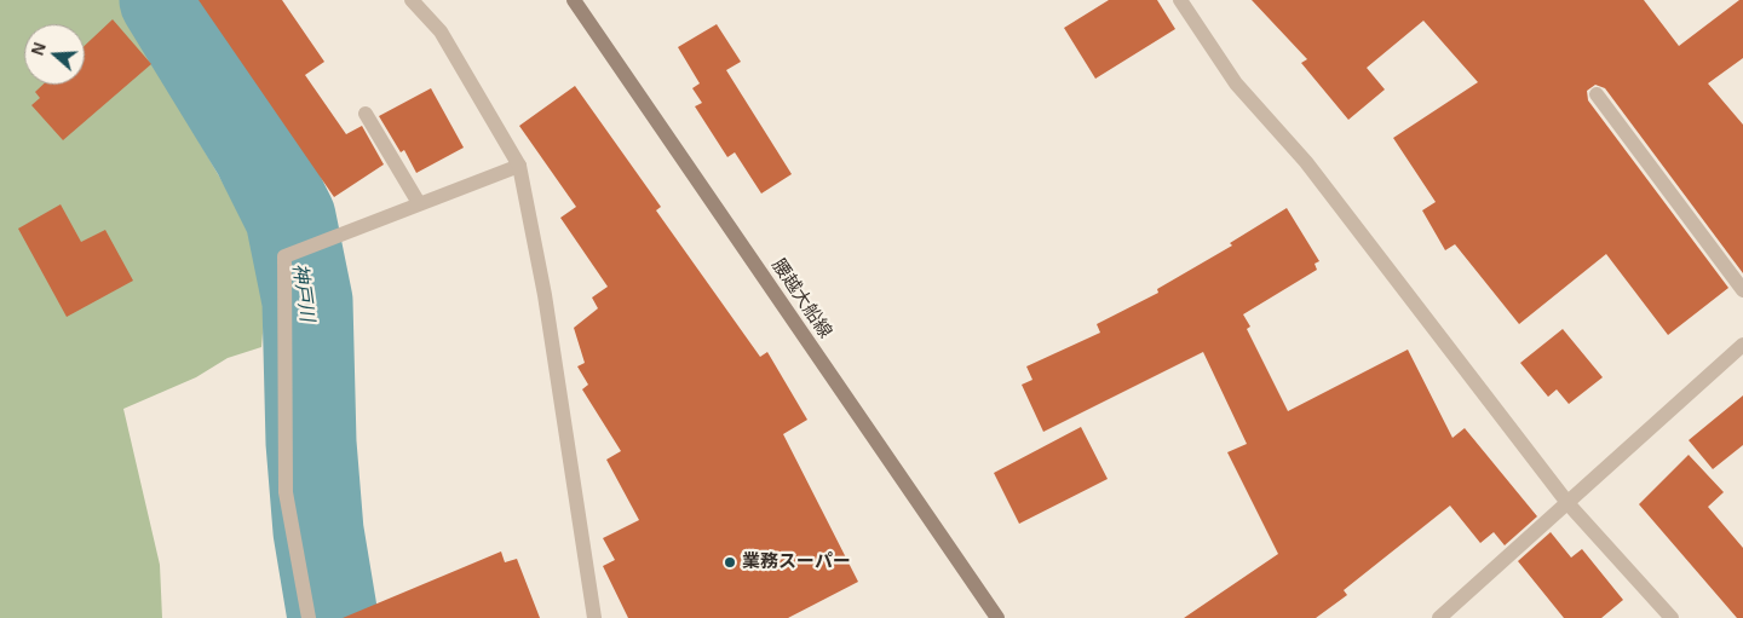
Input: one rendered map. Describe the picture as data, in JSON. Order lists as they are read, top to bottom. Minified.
{"streets":{"main road":["腰越大船線"]},"water":["神戸川"],"places":["業務スーパー"],"north":"left"}
